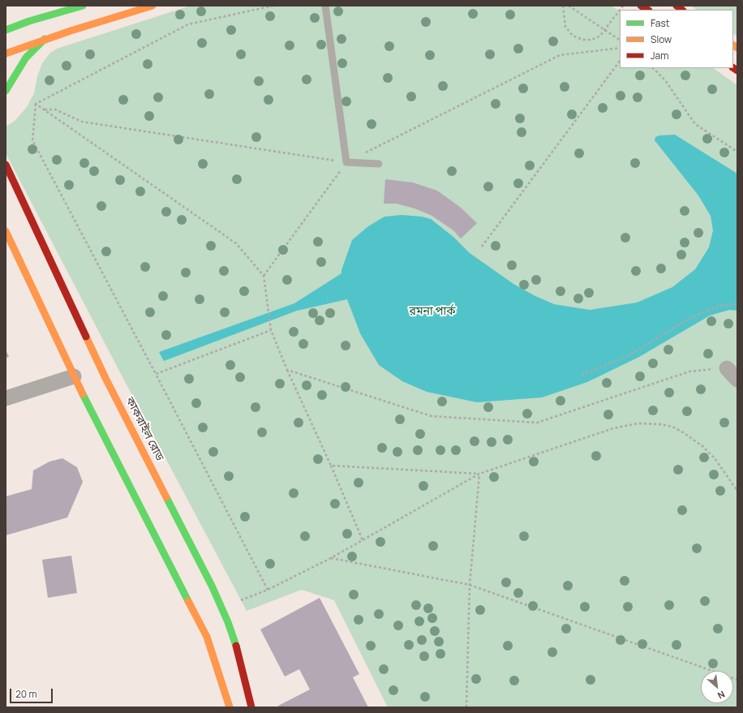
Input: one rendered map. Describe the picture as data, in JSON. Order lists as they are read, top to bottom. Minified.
{"streets":{"main road":["কাকরাইল রোড"]},"parks":["রমনা পার্ক"],"legend":["Fast","Slow","Jam"],"scale_bar":"20 m","north":"bottom right"}
